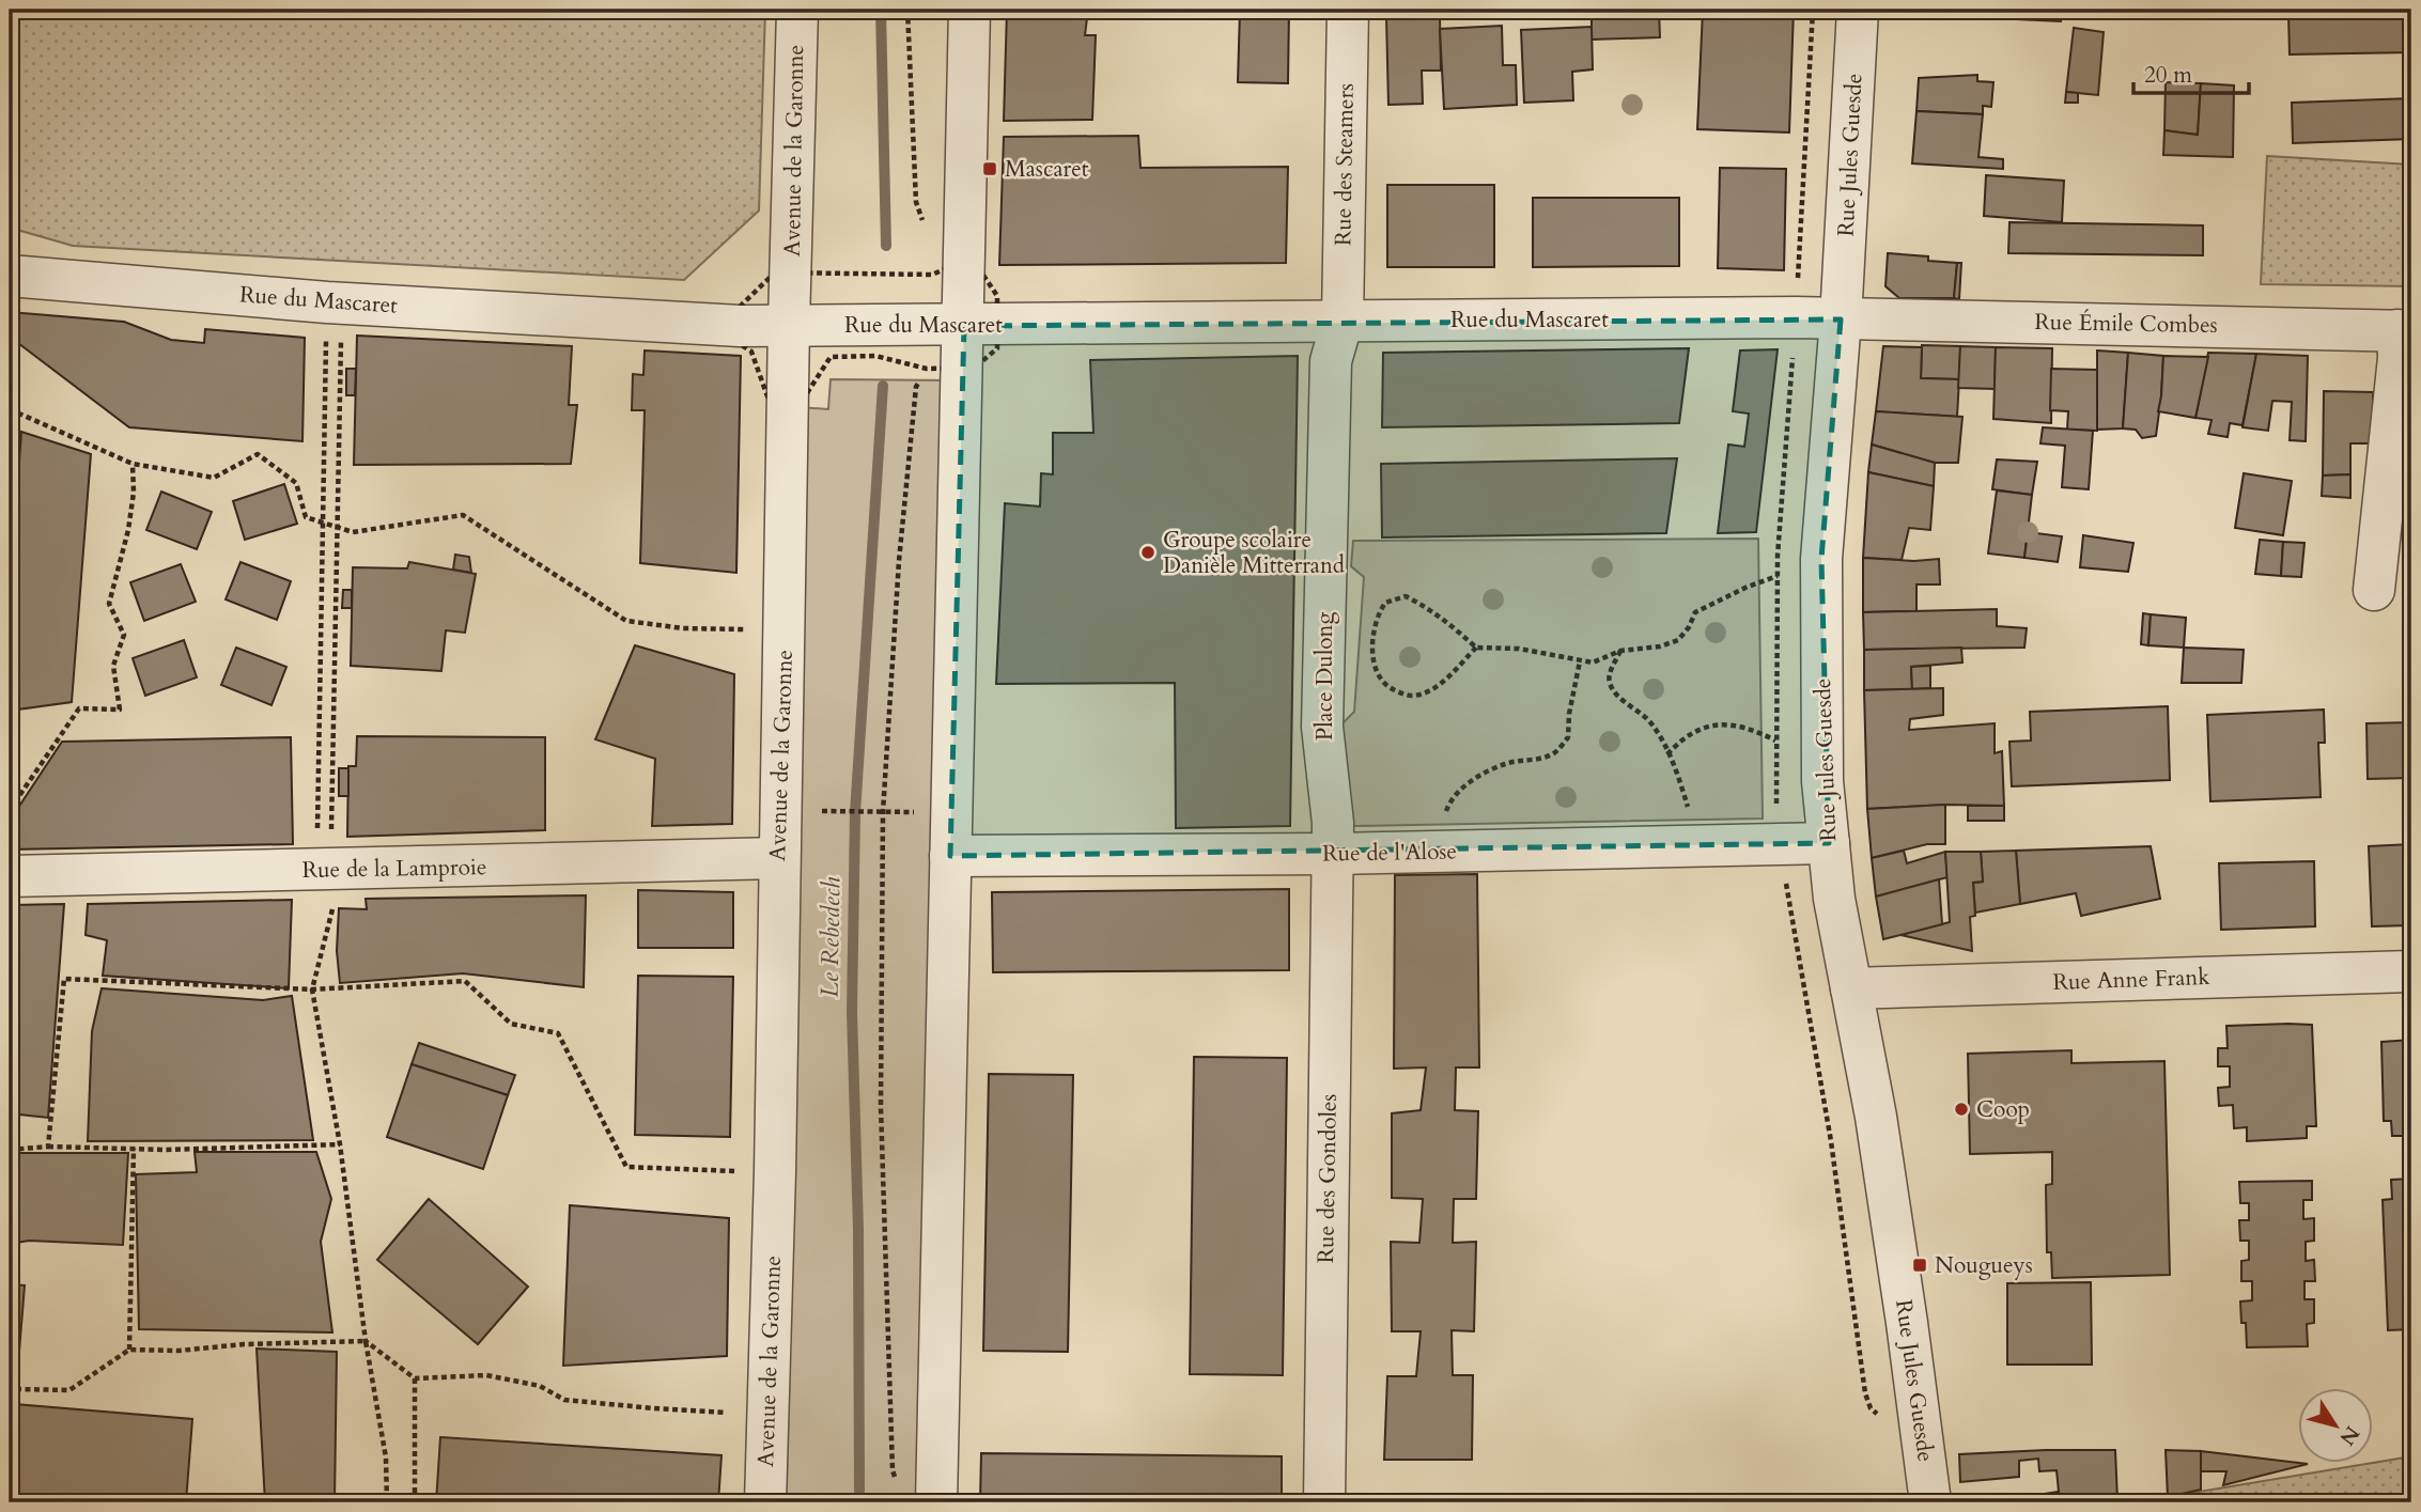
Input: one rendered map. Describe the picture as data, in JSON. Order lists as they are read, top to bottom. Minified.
{"streets":{"street":["Avenue de la Garonne","Rue Jules Guesde","Rue des Steamers","Rue du Mascaret","Rue Émile Combes","Place Dulong","Rue de l'Alose","Rue de la Lamproie","Rue Anne Frank","Rue des Gondoles"]},"crossings":[["Avenue de la Garonne","Rue du Mascaret"],["Avenue de la Garonne","Rue de la Lamproie"],["Rue Jules Guesde","Rue du Mascaret"],["Rue Jules Guesde","Rue Émile Combes"],["Rue Jules Guesde","Rue de l'Alose"],["Rue Jules Guesde","Rue Anne Frank"],["Rue des Steamers","Rue du Mascaret"],["Rue des Steamers","Place Dulong"],["Rue du Mascaret","Rue Émile Combes"],["Rue du Mascaret","Place Dulong"],["Place Dulong","Rue de l'Alose"],["Place Dulong","Rue des Gondoles"],["Rue de l'Alose","Rue des Gondoles"]],"water":["Le Rebedech"],"places":{"transit":["Mascaret","Nougueys"],"other":["Groupe scolaire Danièle Mitterrand","Coop"]},"scale_bar":"20 m","north":"bottom right"}
